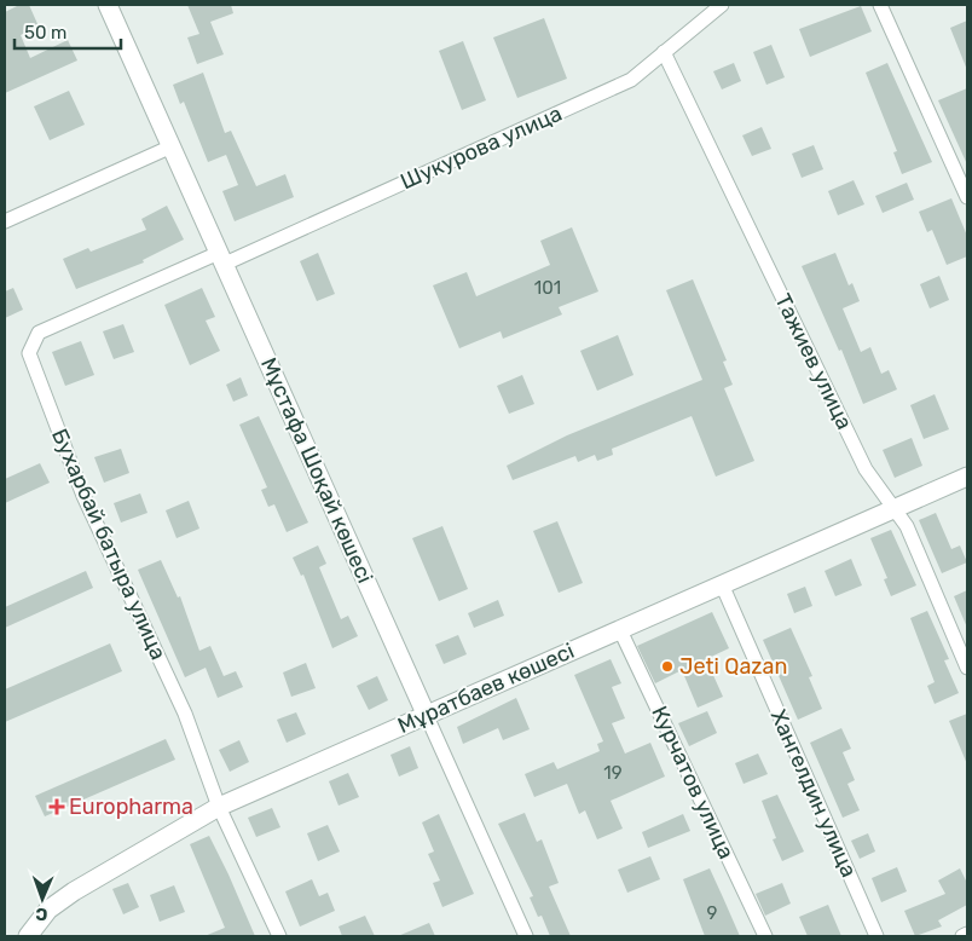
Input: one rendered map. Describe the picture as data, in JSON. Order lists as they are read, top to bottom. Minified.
{"streets":{"street":["Шукурова улица","Тажиев улица","Мұстафа Шоқай көшесі","Бухарбай батыра улица","Мұратбаев көшесі","Курчатов улица","Хангелдин улица"]},"crossings":[["Шукурова улица","Тажиев улица"],["Шукурова улица","Мұстафа Шоқай көшесі"],["Шукурова улица","Бухарбай батыра улица"],["Тажиев улица","Мұратбаев көшесі"],["Мұстафа Шоқай көшесі","Бухарбай батыра улица"],["Мұстафа Шоқай көшесі","Мұратбаев көшесі"],["Бухарбай батыра улица","Мұратбаев көшесі"],["Мұратбаев көшесі","Курчатов улица"],["Мұратбаев көшесі","Хангелдин улица"]],"places":{"other":["Jeti Qazan"],"health":["Europharma"]},"house_numbers":["101","19","9"],"scale_bar":"50 m","north":"bottom"}
